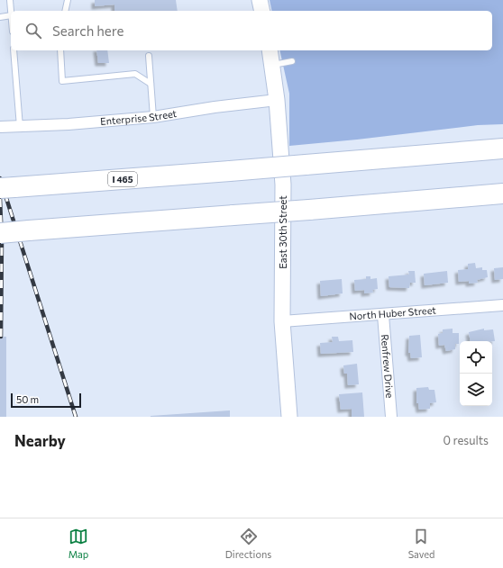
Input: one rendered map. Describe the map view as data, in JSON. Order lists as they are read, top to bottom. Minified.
{"streets":{"highway":["I 465"],"main road":["East 30th Street"],"street":["Enterprise Street","North Huber Street","Renfrew Drive"]},"crossings":[["Enterprise Street","East 30th Street"],["East 30th Street","North Huber Street"],["North Huber Street","Renfrew Drive"]],"scale_bar":"50 m","page":{"search":"Search here","scale":"50 m","heading":["Nearby","0 results"],"nav":["Map","Directions","Saved"]}}
